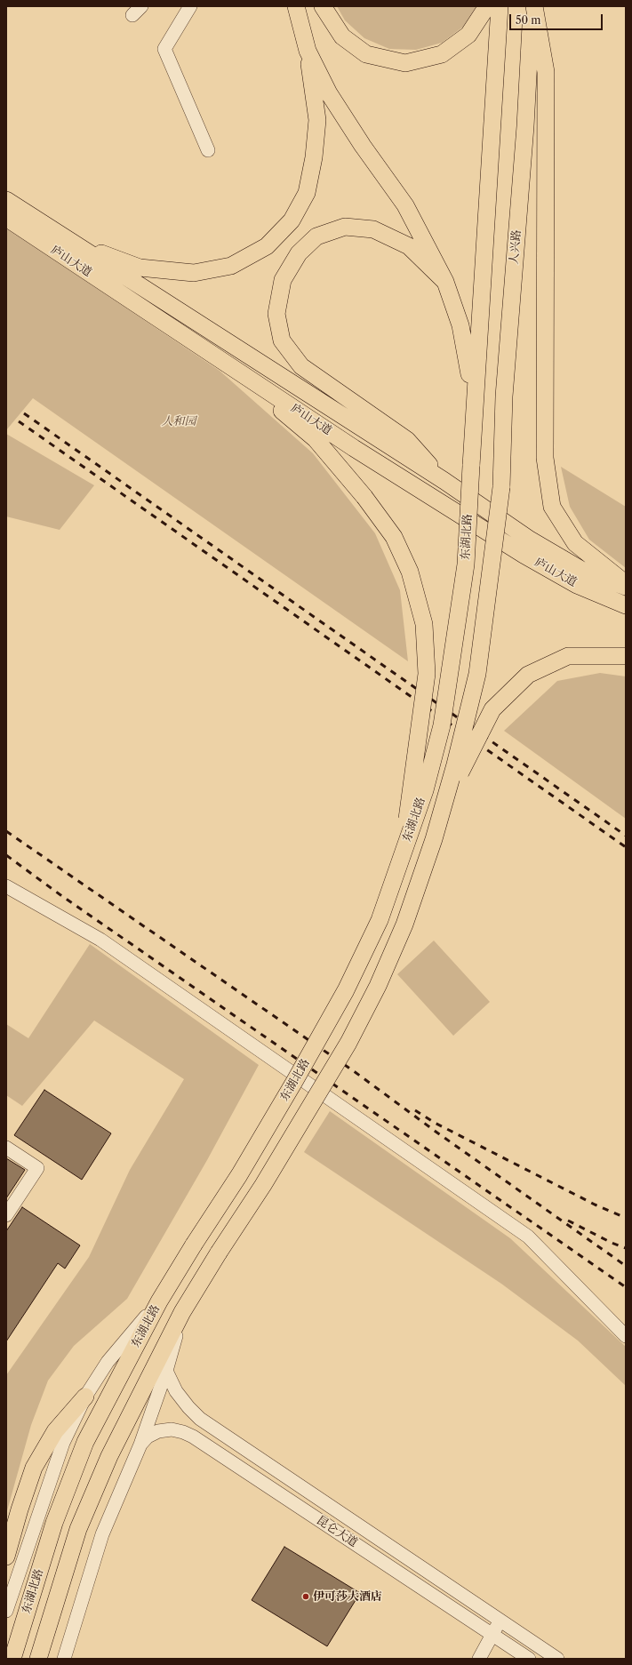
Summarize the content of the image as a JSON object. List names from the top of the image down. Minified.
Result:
{"streets":{"main road":["人兴路","庐山大道","东湖北路"],"street":["昆仑大道"]},"crossings":[["人兴路","东湖北路"]],"parks":["人和园"],"places":["伊可莎大酒店"],"scale_bar":"50 m"}
